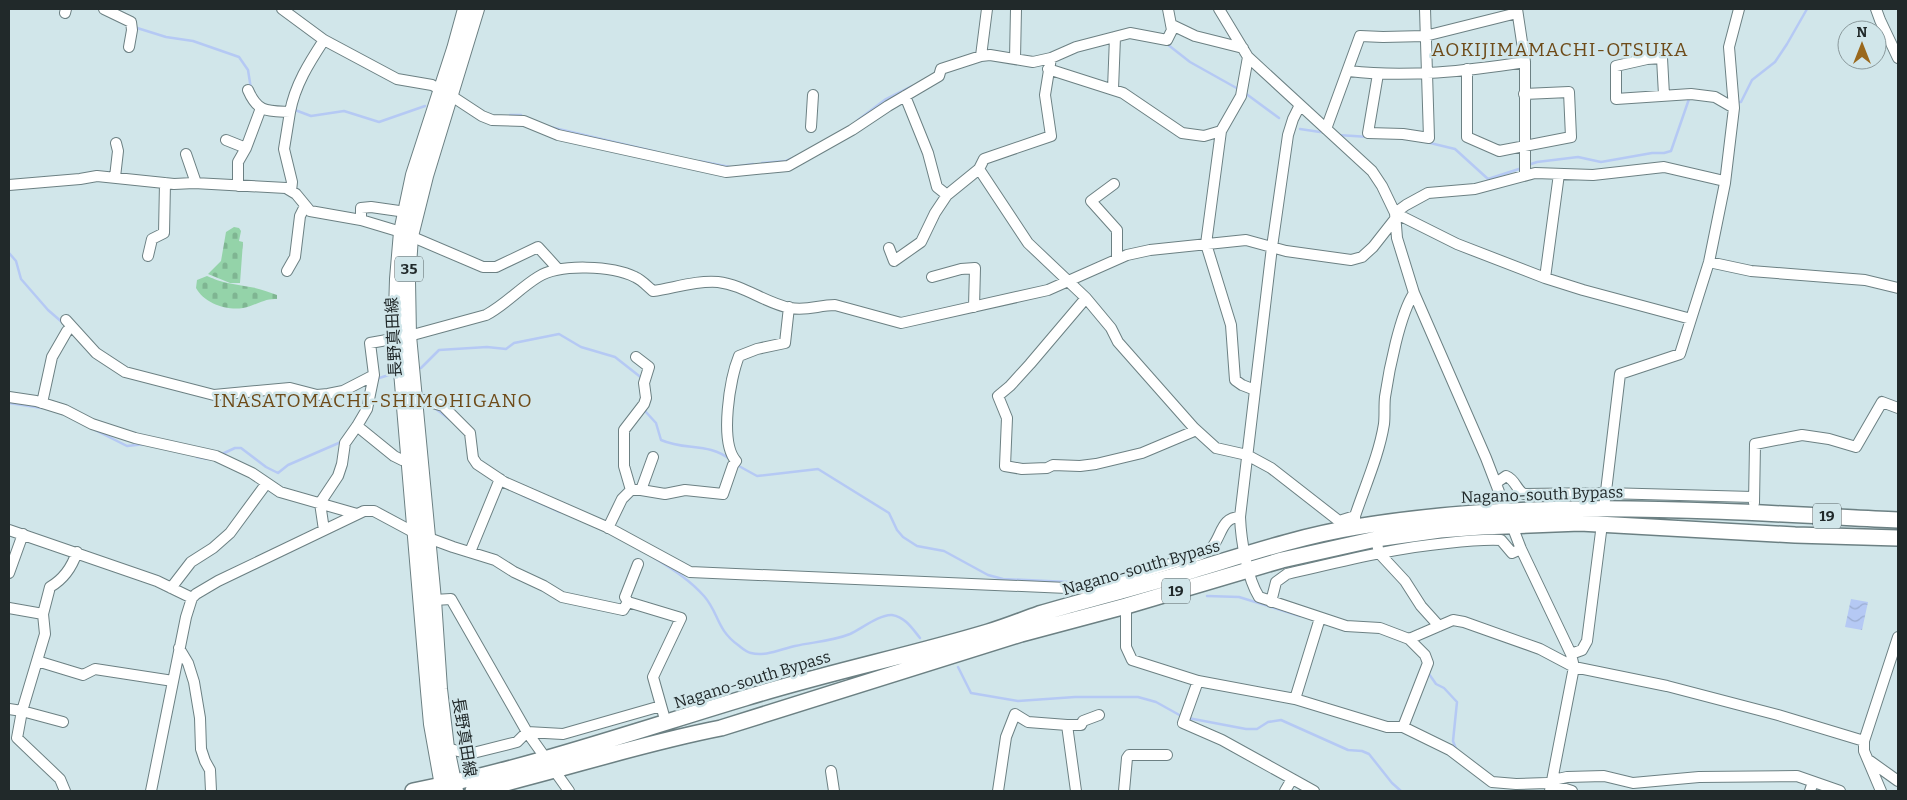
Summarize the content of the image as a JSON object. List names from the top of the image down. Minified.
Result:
{"streets":{"highway":["Nagano-south Bypass","19"],"main road":["35","長野真田線"]},"crossings":[["長野真田線","Nagano-south Bypass"]],"districts":["AOKIJIMAMACHI-OTSUKA","INASATOMACHI-SHIMOHIGANO"],"north":"top"}
